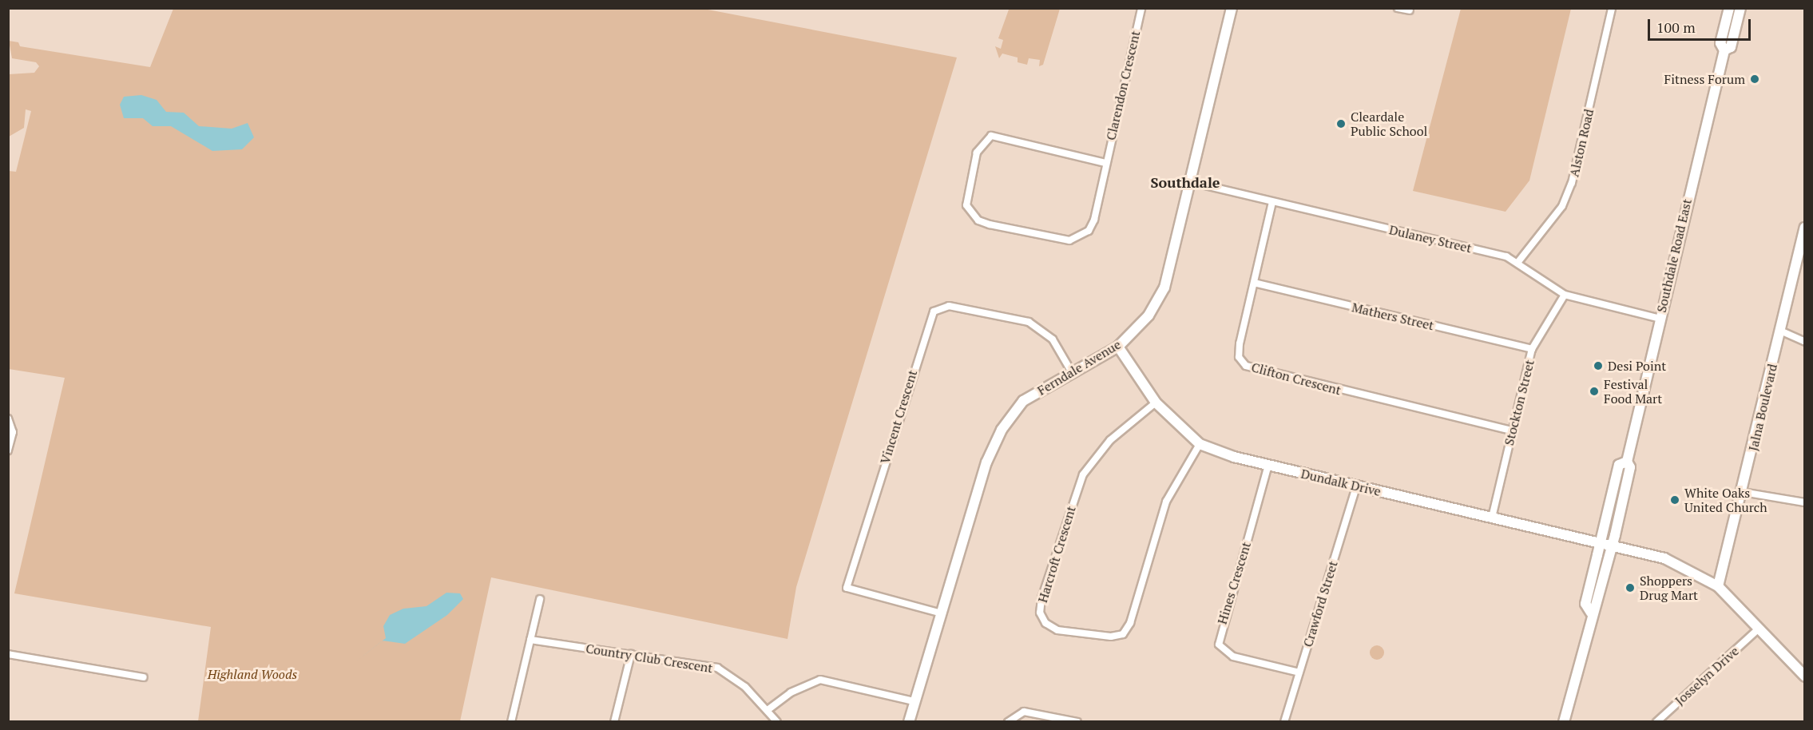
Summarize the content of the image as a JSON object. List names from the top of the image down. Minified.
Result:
{"streets":{"street":["Clarendon Crescent","Alston Road","Dulaney Street","Southdale Road East","Mathers Street","Ferndale Avenue","Clifton Crescent","Stockton Street","Jalna Boulevard","Vincent Crescent","Dundalk Drive","Harcroft Crescent","Hines Crescent","Crawford Street","Country Club Crescent","Josselyn Drive"]},"crossings":[["Alston Road","Dulaney Street"],["Dulaney Street","Southdale Road East"],["Dulaney Street","Ferndale Avenue"],["Dulaney Street","Clifton Crescent"],["Dulaney Street","Stockton Street"],["Southdale Road East","Dundalk Drive"],["Mathers Street","Clifton Crescent"],["Mathers Street","Stockton Street"],["Ferndale Avenue","Vincent Crescent"],["Ferndale Avenue","Dundalk Drive"],["Clifton Crescent","Stockton Street"],["Stockton Street","Dundalk Drive"],["Dundalk Drive","Harcroft Crescent"],["Dundalk Drive","Hines Crescent"],["Dundalk Drive","Crawford Street"],["Hines Crescent","Crawford Street"]],"districts":["Southdale"],"parks":["Highland Woods"],"places":["Fitness Forum","Cleardale Public School","Desi Point","Festival Food Mart","White Oaks United Church","Shoppers Drug Mart"],"scale_bar":"100 m"}
